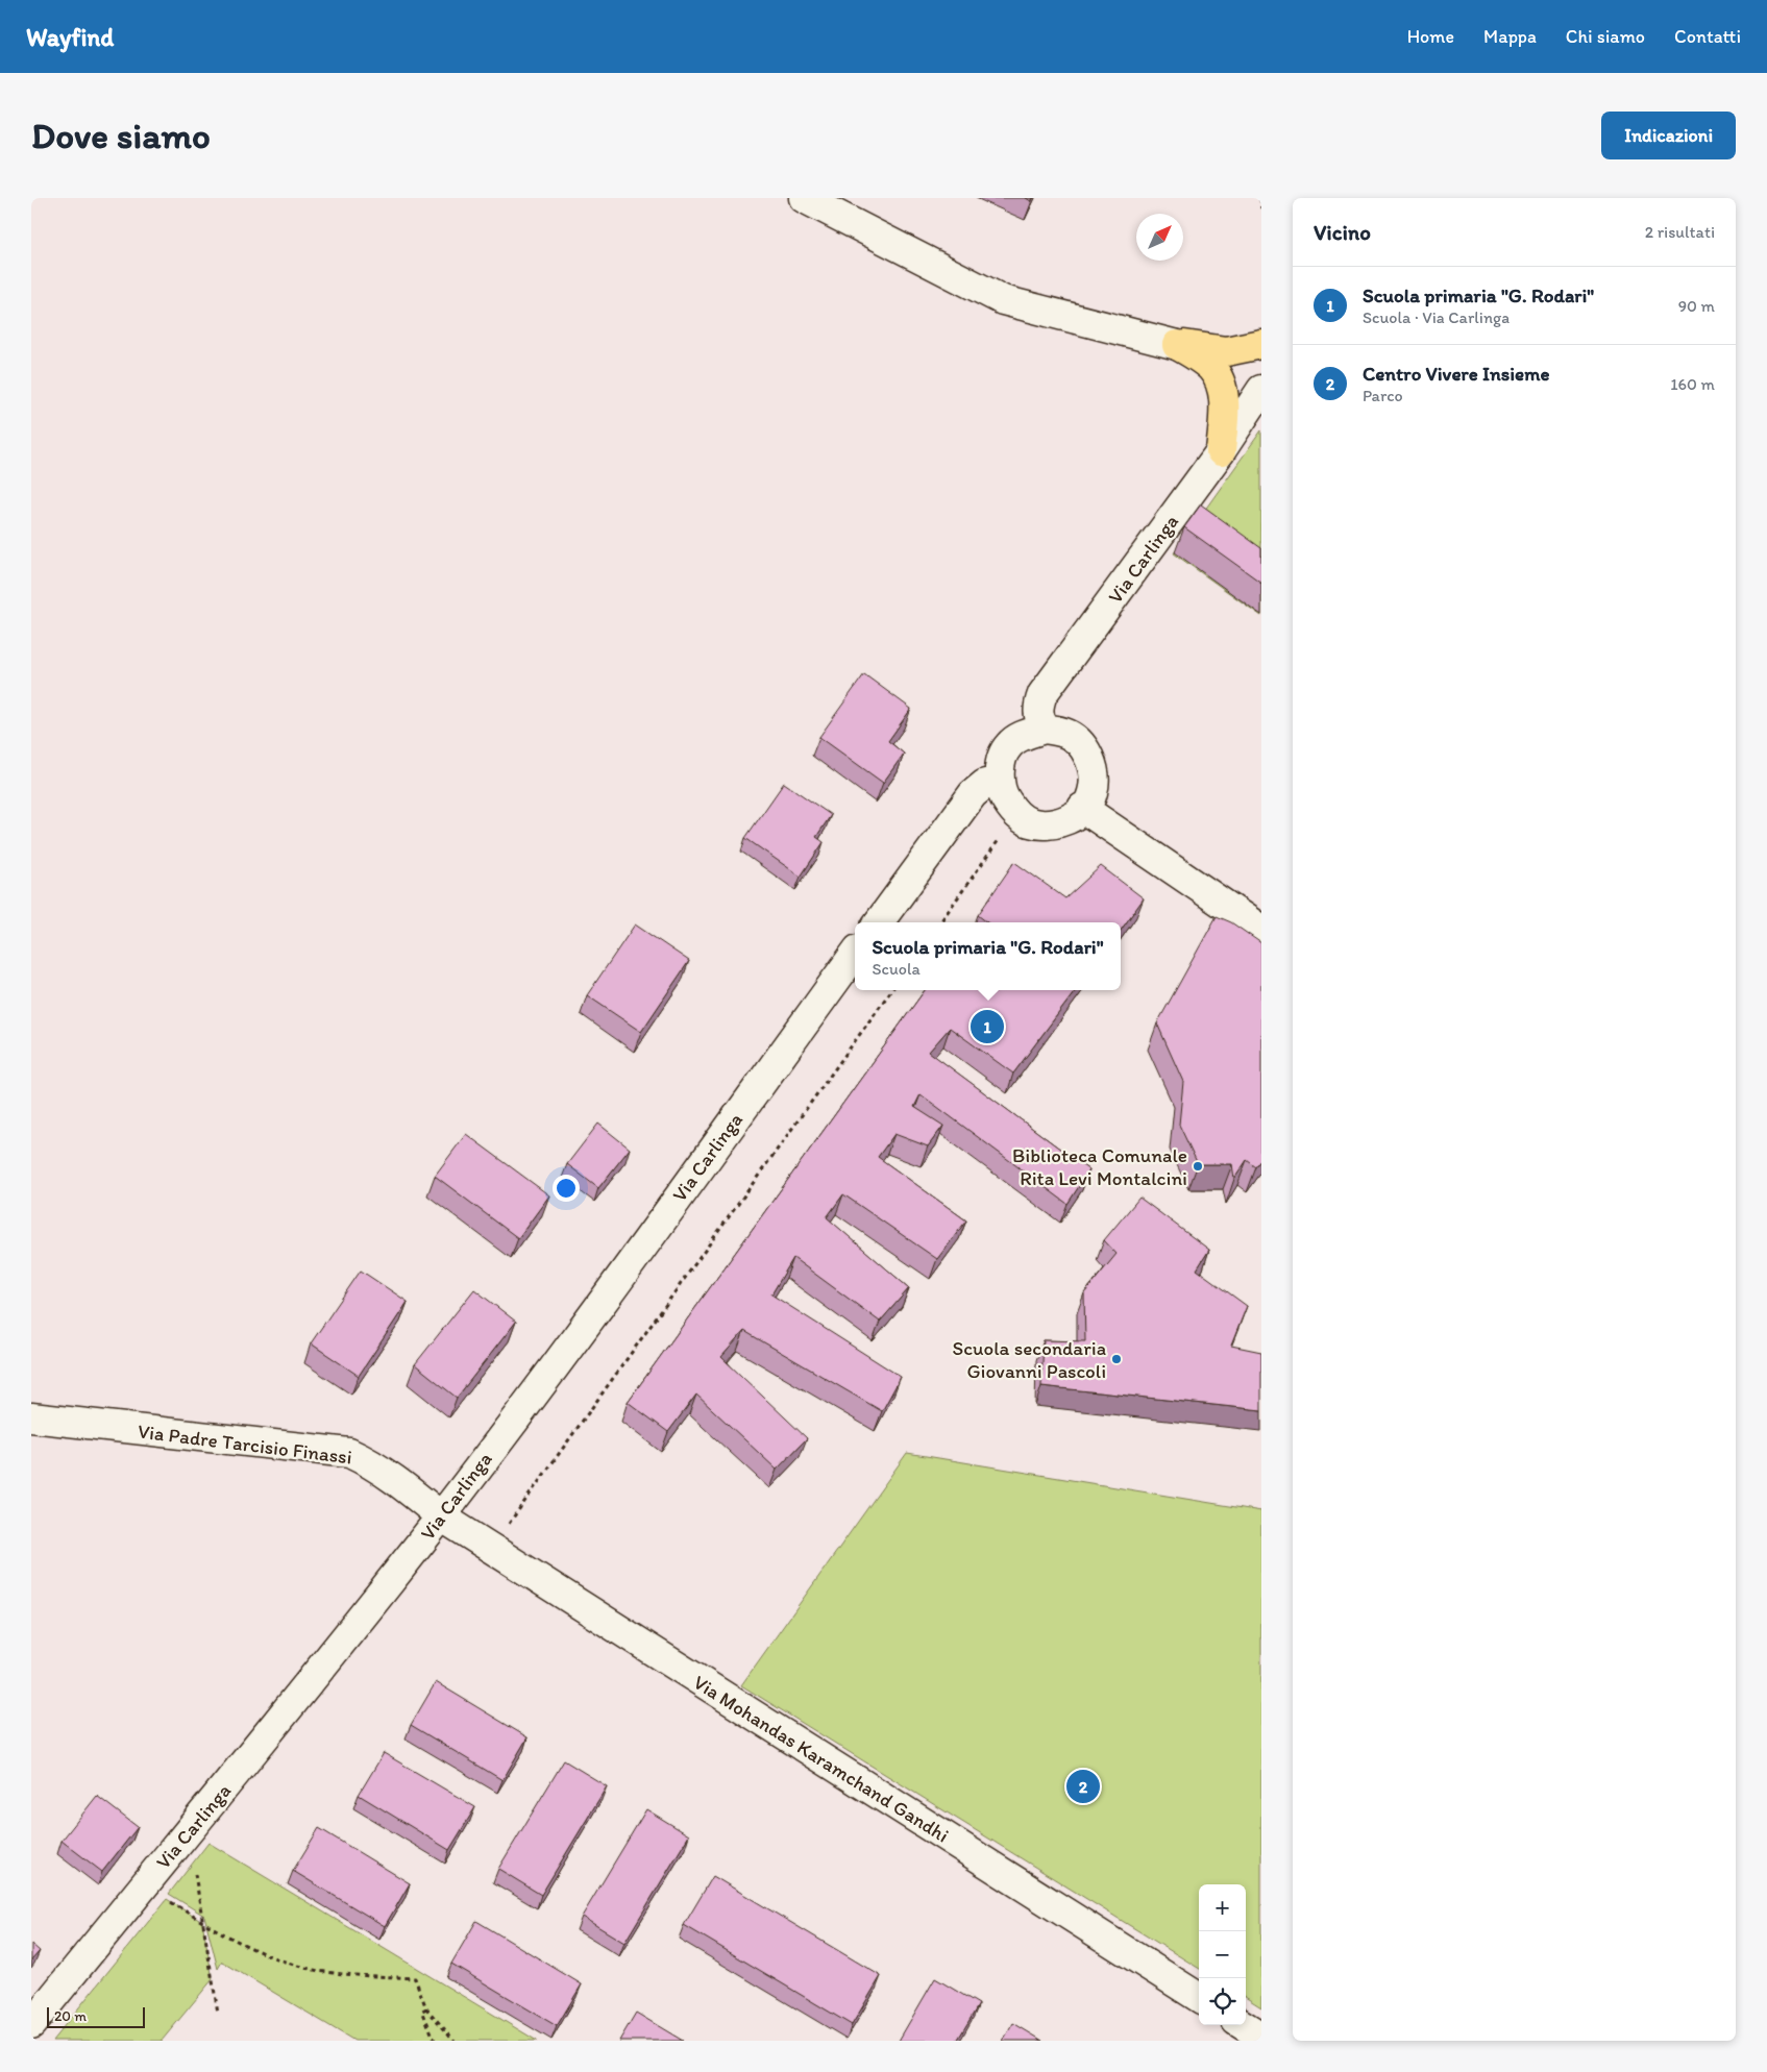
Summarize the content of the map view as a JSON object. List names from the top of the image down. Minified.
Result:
{"streets":{"street":["Via Carlinga","Via Padre Tarcisio Finassi","Via Mohandas Karamchand Gandhi"]},"crossings":[["Via Carlinga","Via Padre Tarcisio Finassi"],["Via Carlinga","Via Mohandas Karamchand Gandhi"],["Via Padre Tarcisio Finassi","Via Mohandas Karamchand Gandhi"]],"places":["Biblioteca Comunale Rita Levi Montalcini","Scuola secondaria Giovanni Pascoli"],"scale_bar":"20 m","north":"top right","page":{"header":"Wayfind","nav":["Home","Mappa","Chi siamo","Contatti"],"buttons":"Indicazioni","title":"Dove siamo","heading":["Vicino","2 risultati"],"list":[{"mark":"1","name":"Scuola primaria \"G. Rodari\"","note":"Scuola · Via Carlinga","value":"90 m"},{"mark":"2","name":"Centro Vivere Insieme","note":"Parco","value":"160 m"}],"popup":["Scuola primaria \"G. Rodari\"","Scuola"],"pins":["1","2"],"map_buttons":["+","−"],"scale":"20 m"}}
